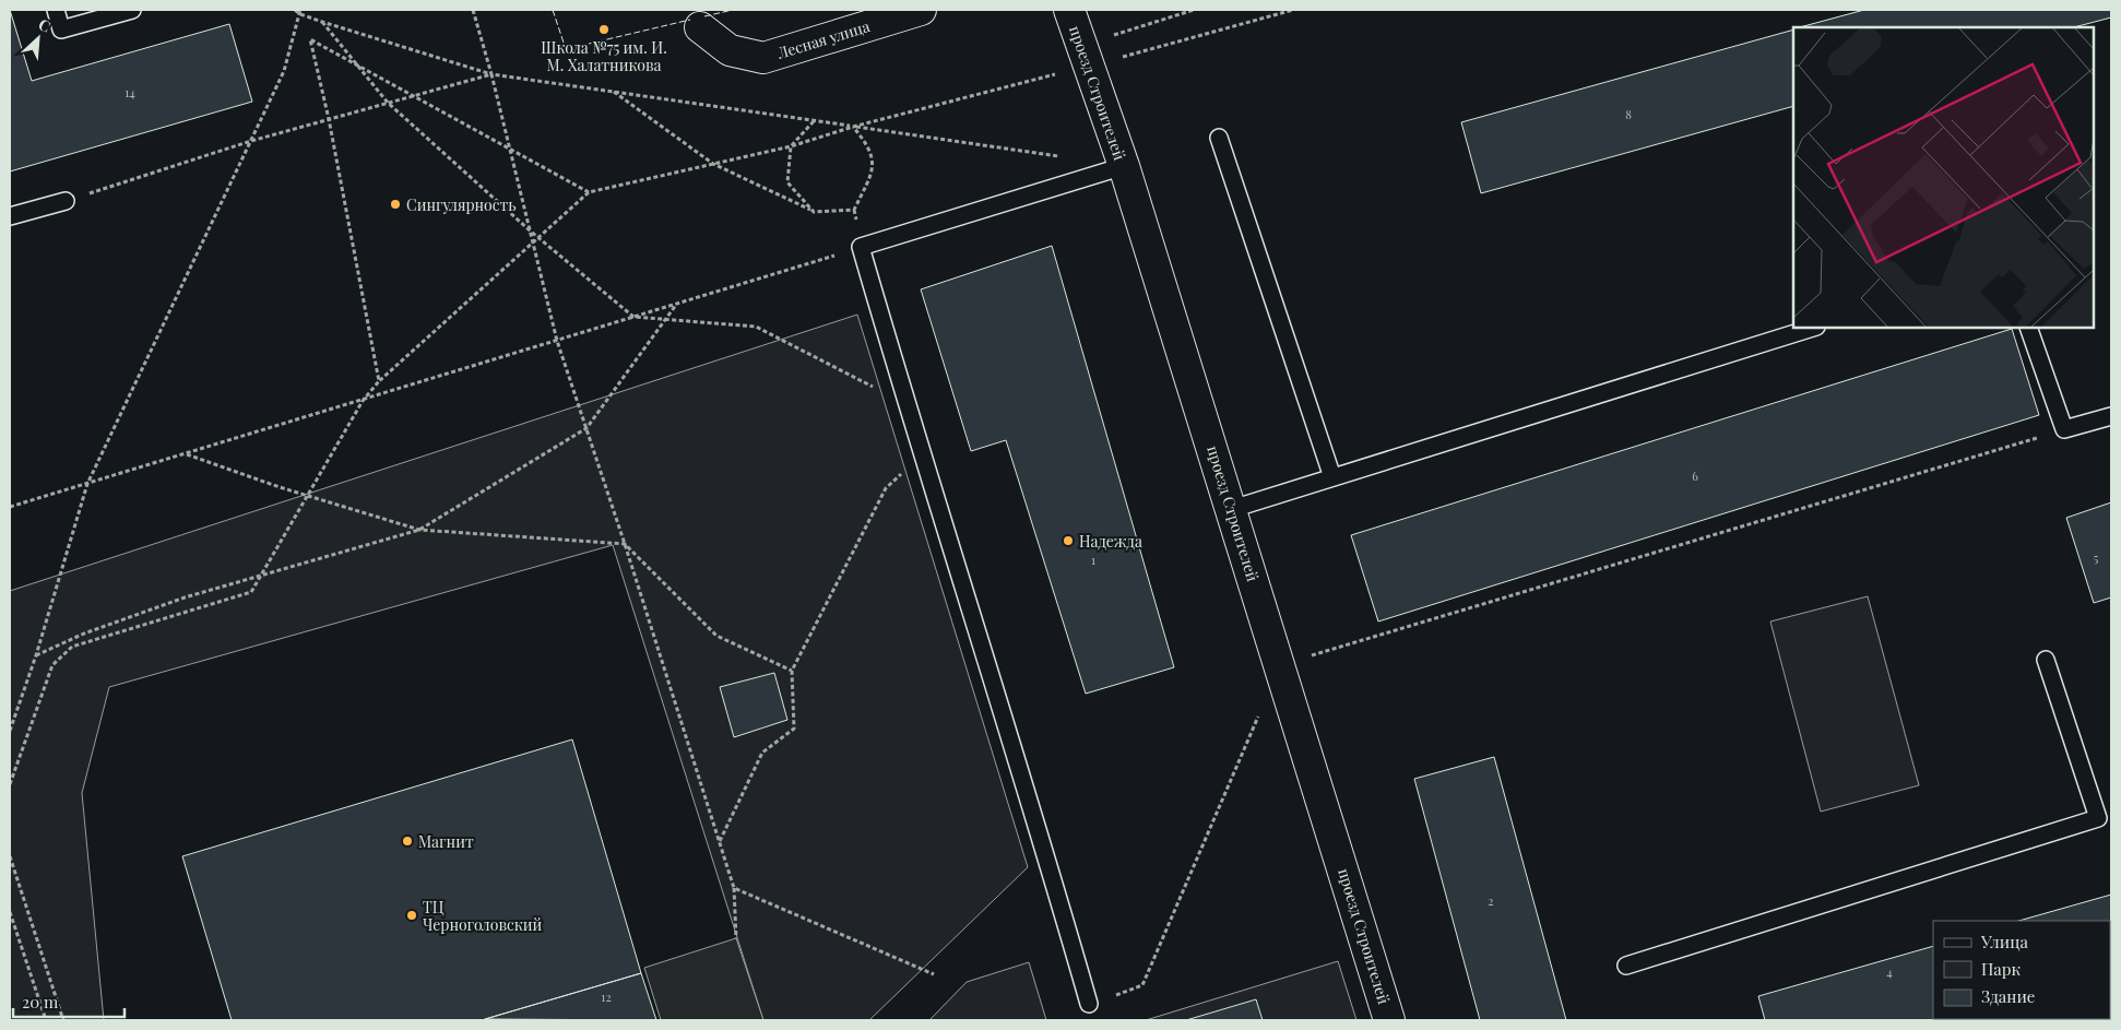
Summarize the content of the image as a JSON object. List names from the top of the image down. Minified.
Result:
{"streets":{"street":["Лесная улица","проезд Строителей"]},"places":["Школа №75 им. И. М. Халатникова","Сингулярность","Надежда","Магнит","ТЦ Черноголовский"],"house_numbers":["14","8","6","5","1","2","4","12"],"legend":["Улица","Парк","Здание"],"scale_bar":"20 m","north":"top right"}
